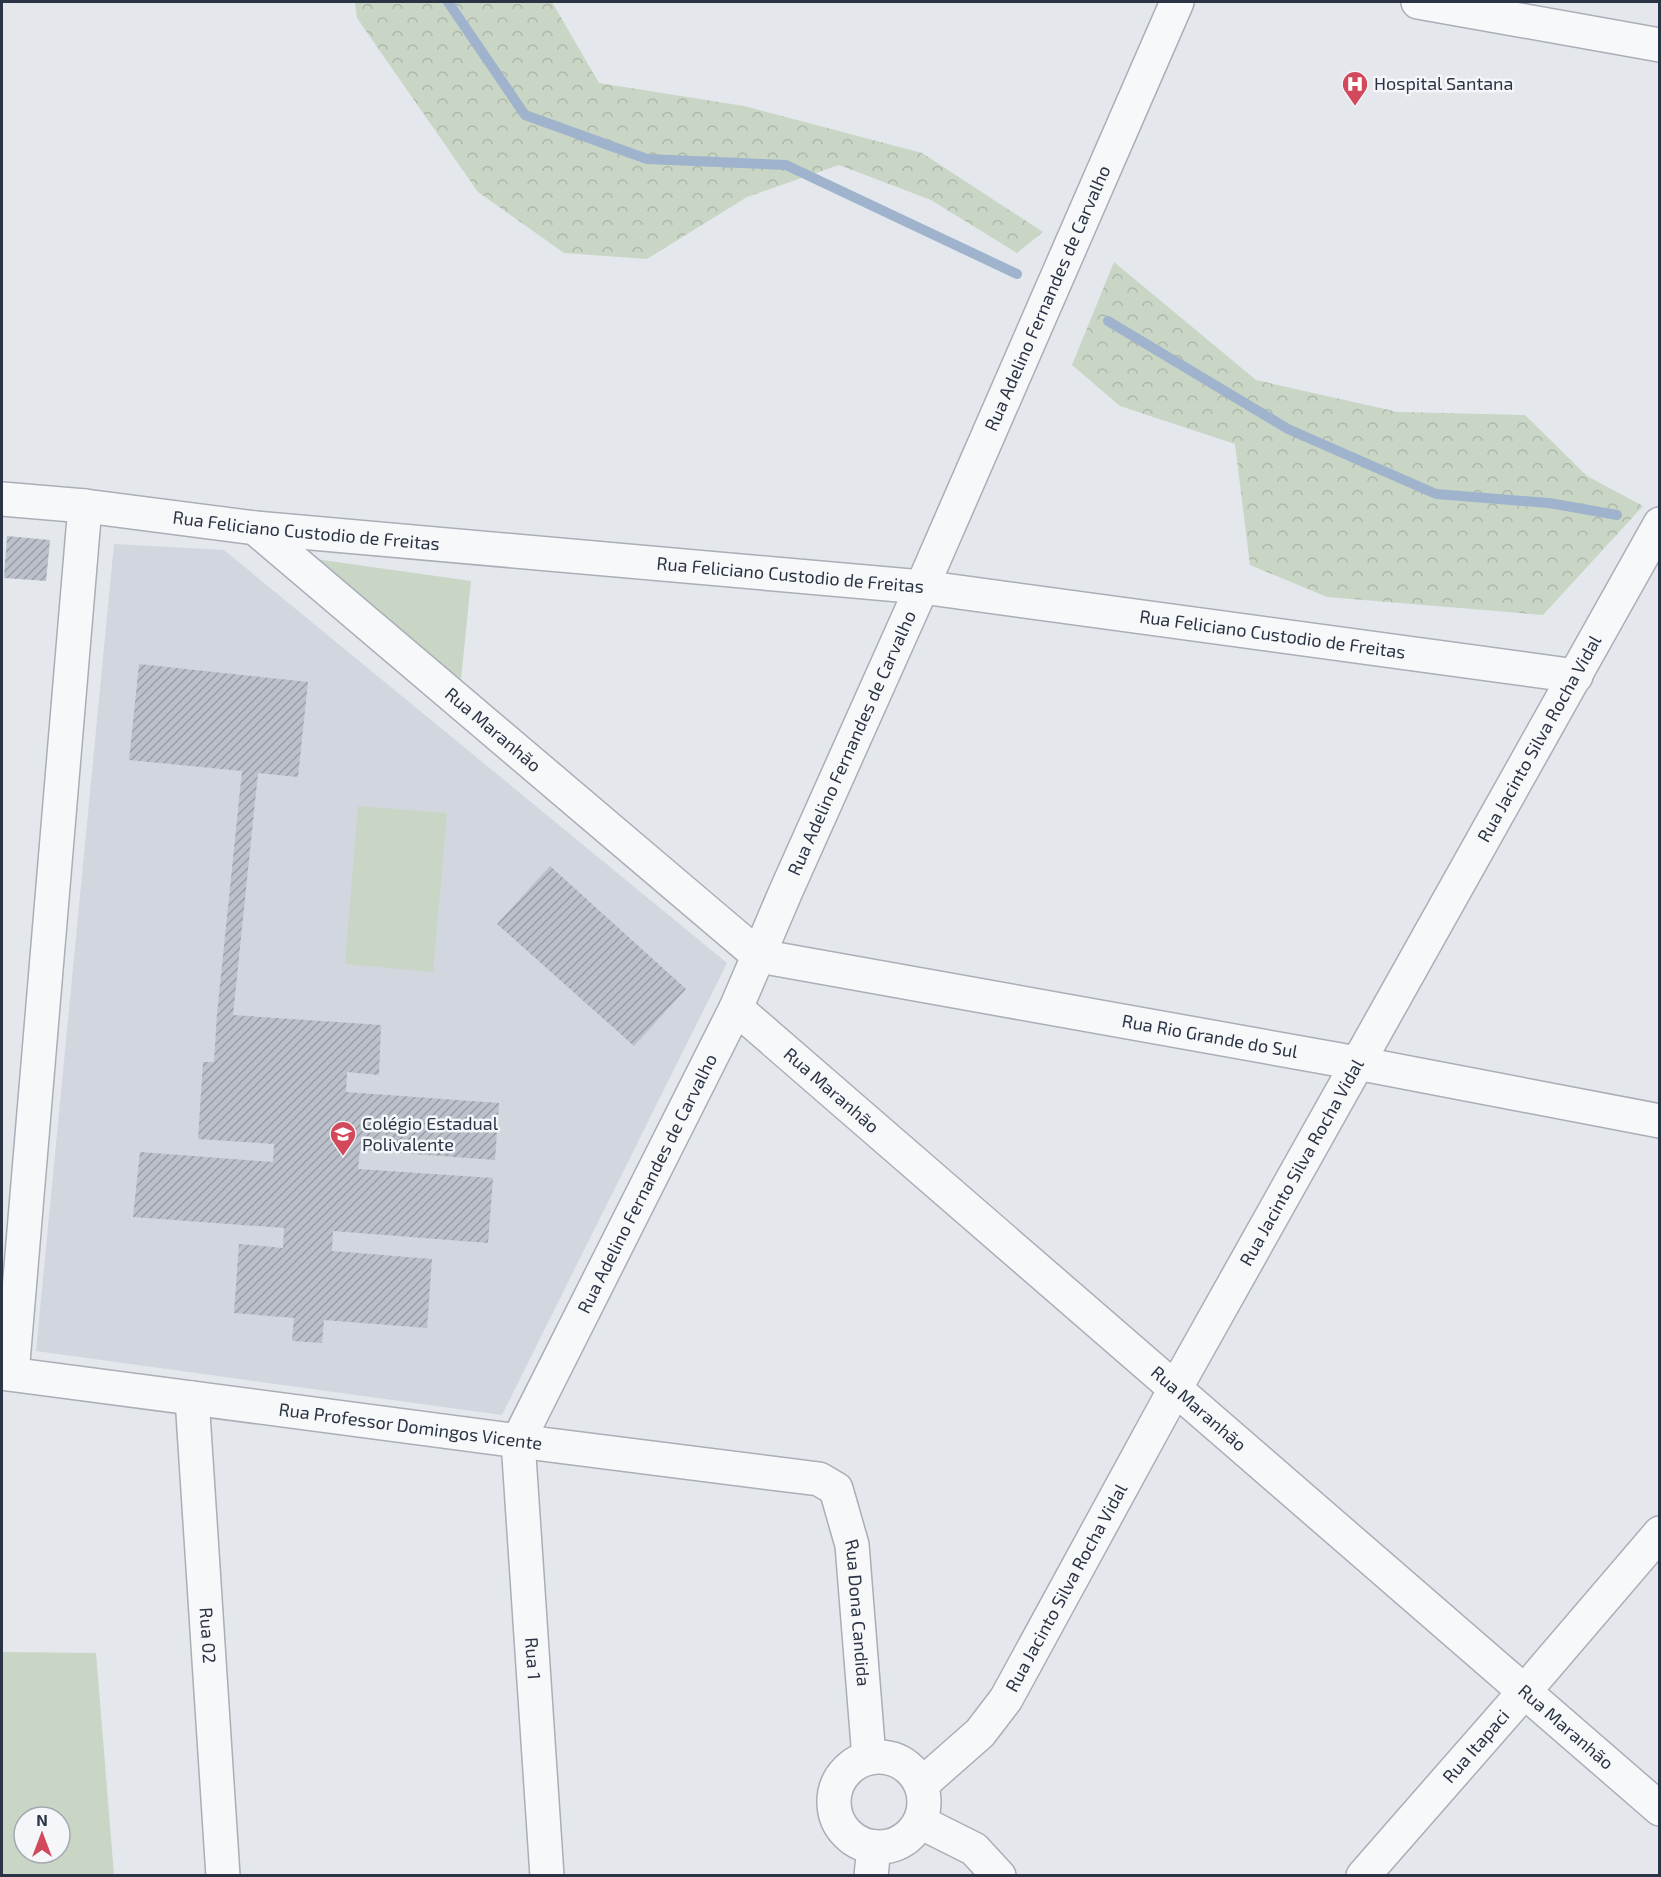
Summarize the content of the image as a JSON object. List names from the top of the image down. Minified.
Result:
{"streets":{"street":["Rua Adelino Fernandes de Carvalho","Rua Feliciano Custodio de Freitas","Rua Maranhão","Rua Jacinto Silva Rocha Vidal","Rua Rio Grande do Sul","Rua Professor Domingos Vicente","Rua Dona Candida","Rua 02","Rua 1","Rua Itapaci"]},"crossings":[["Rua Adelino Fernandes de Carvalho","Rua Feliciano Custodio de Freitas"],["Rua Adelino Fernandes de Carvalho","Rua Maranhão"],["Rua Adelino Fernandes de Carvalho","Rua Rio Grande do Sul"],["Rua Adelino Fernandes de Carvalho","Rua Professor Domingos Vicente"],["Rua Adelino Fernandes de Carvalho","Rua 1"],["Rua Feliciano Custodio de Freitas","Rua Maranhão"],["Rua Feliciano Custodio de Freitas","Rua Jacinto Silva Rocha Vidal"],["Rua Maranhão","Rua Jacinto Silva Rocha Vidal"],["Rua Maranhão","Rua Rio Grande do Sul"],["Rua Maranhão","Rua Itapaci"],["Rua Jacinto Silva Rocha Vidal","Rua Rio Grande do Sul"],["Rua Jacinto Silva Rocha Vidal","Rua Dona Candida"],["Rua Professor Domingos Vicente","Rua Dona Candida"],["Rua Professor Domingos Vicente","Rua 02"],["Rua Professor Domingos Vicente","Rua 1"]],"places":{"hospital":["Hospital Santana"],"school or university":["Colégio Estadual Polivalente"]},"north":"top"}
